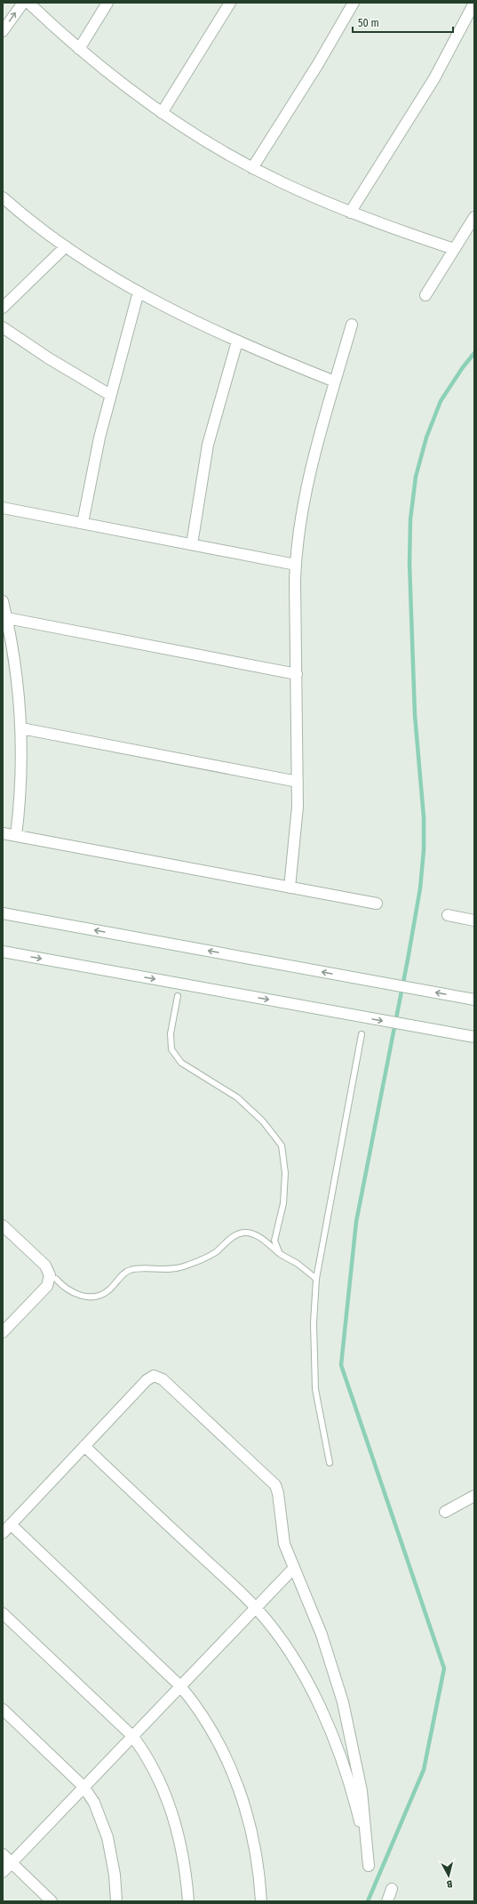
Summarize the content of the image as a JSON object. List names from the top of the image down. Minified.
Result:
{"scale_bar":"50 m","north":"bottom"}
